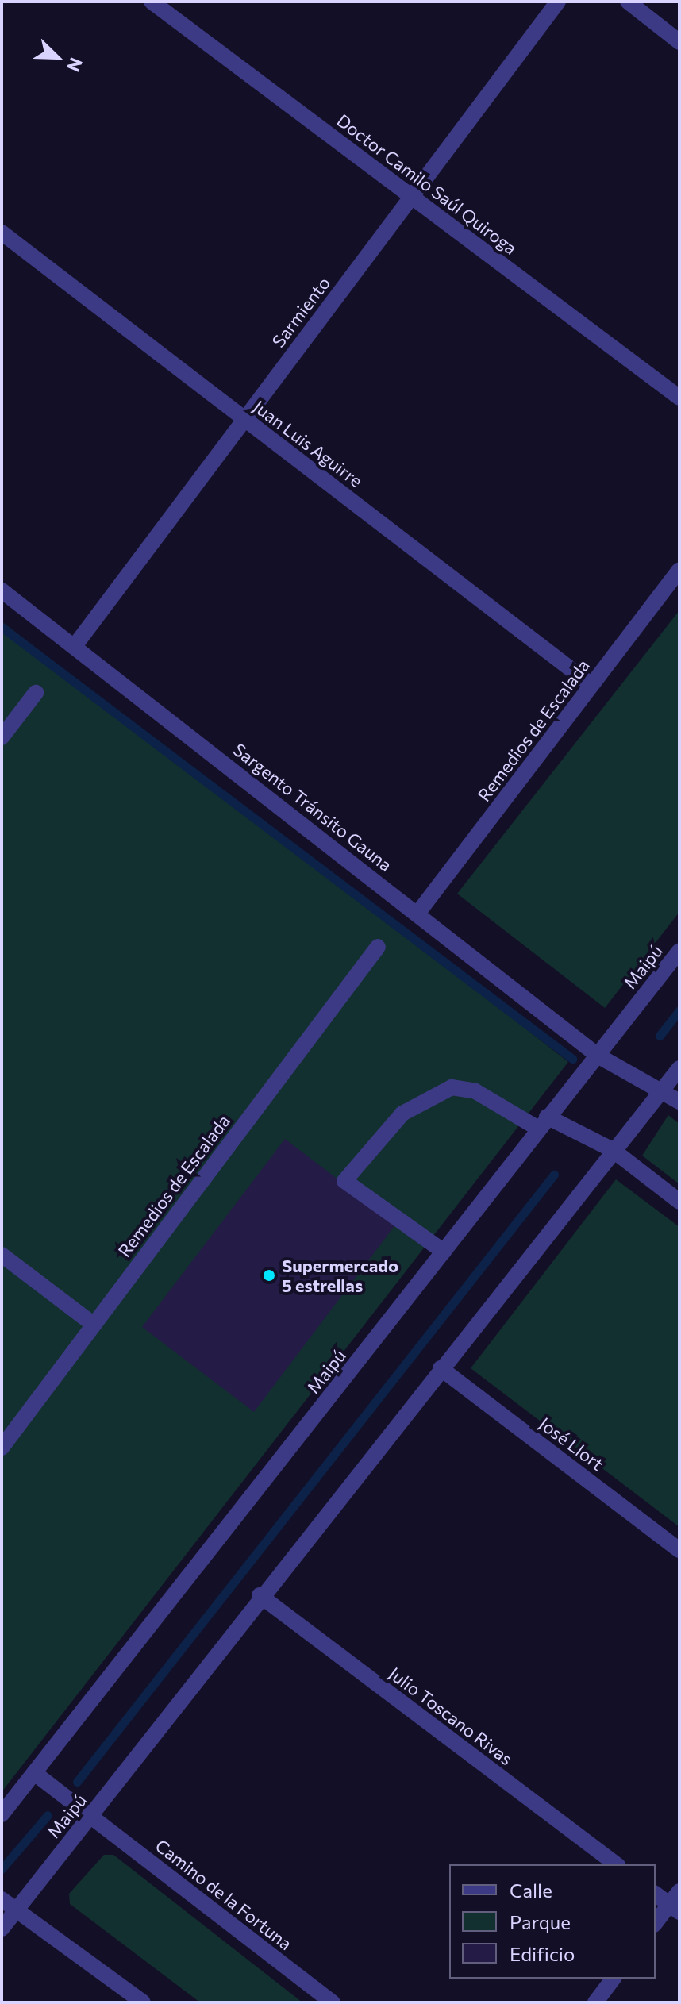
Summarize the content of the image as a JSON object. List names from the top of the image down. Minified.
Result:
{"streets":{"street":["Doctor Camilo Saúl Quiroga","Sarmiento","Juan Luis Aguirre","Remedios de Escalada","Sargento Tránsito Gauna","Maipú","José Llort","Julio Toscano Rivas","Camino de la Fortuna"]},"crossings":[["Doctor Camilo Saúl Quiroga","Sarmiento"],["Sarmiento","Juan Luis Aguirre"],["Sarmiento","Sargento Tránsito Gauna"],["Juan Luis Aguirre","Remedios de Escalada"],["Remedios de Escalada","Sargento Tránsito Gauna"],["Sargento Tránsito Gauna","Maipú"],["Maipú","José Llort"],["Maipú","Julio Toscano Rivas"],["Maipú","Camino de la Fortuna"]],"places":["Supermercado 5 estrellas"],"legend":["Calle","Parque","Edificio"],"north":"bottom right"}
